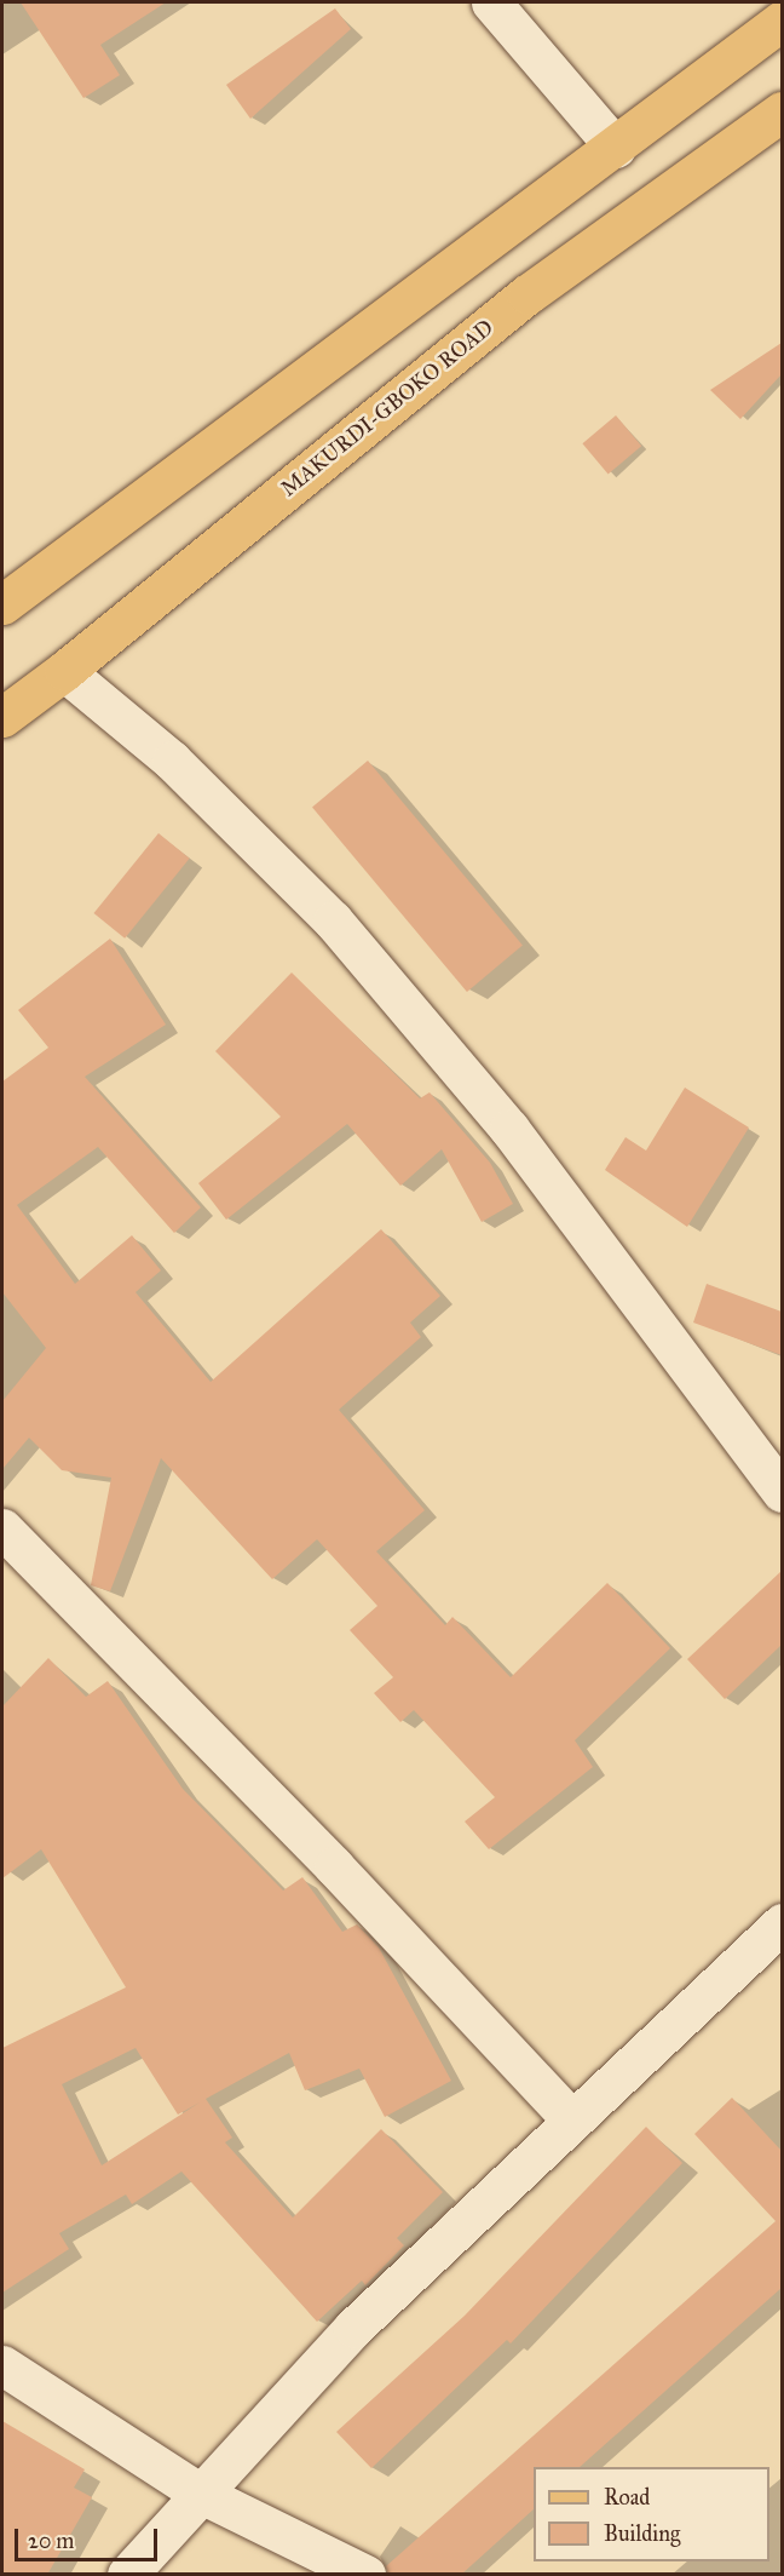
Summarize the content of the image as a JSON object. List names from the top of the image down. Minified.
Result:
{"streets":{"main road":["MAKURDI-GBOKO ROAD"]},"legend":["Road","Building"],"scale_bar":"20 m"}
